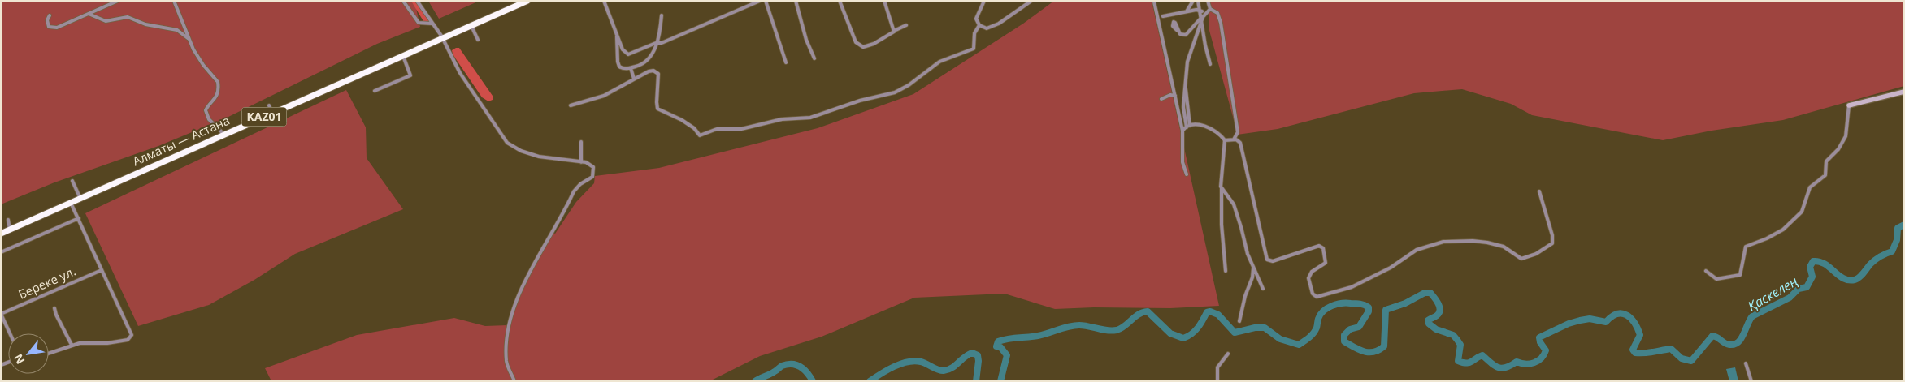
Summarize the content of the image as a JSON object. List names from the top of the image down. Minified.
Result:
{"streets":{"highway":["KАZ01","Алматы — Астана"],"street":["Береке ул."]},"water":["Қаскелең"],"north":"bottom left"}
